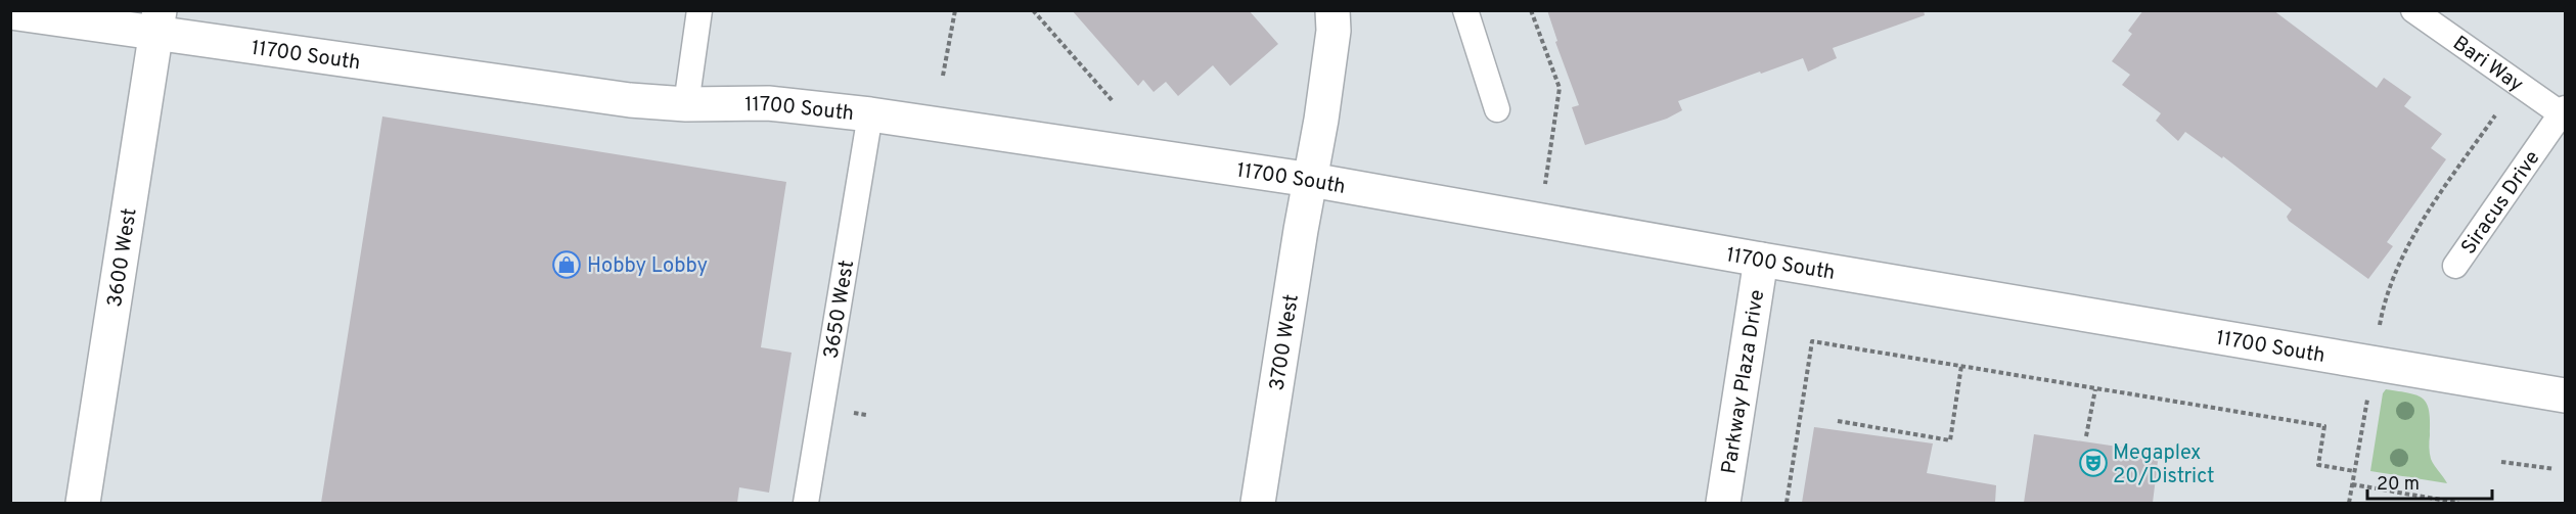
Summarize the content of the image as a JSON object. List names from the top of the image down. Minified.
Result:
{"streets":{"street":["11700 South","3600 West","3700 West","Parkway Plaza Drive"],"lane":["Bari Way","Siracus Drive","3650 West"]},"crossings":[["11700 South","3600 West"],["11700 South","3650 West"],["11700 South","3700 West"],["11700 South","Parkway Plaza Drive"],["Bari Way","Siracus Drive"]],"places":{"shop":["Hobby Lobby"],"theatre":["Megaplex 20/District"]},"scale_bar":"20 m"}
